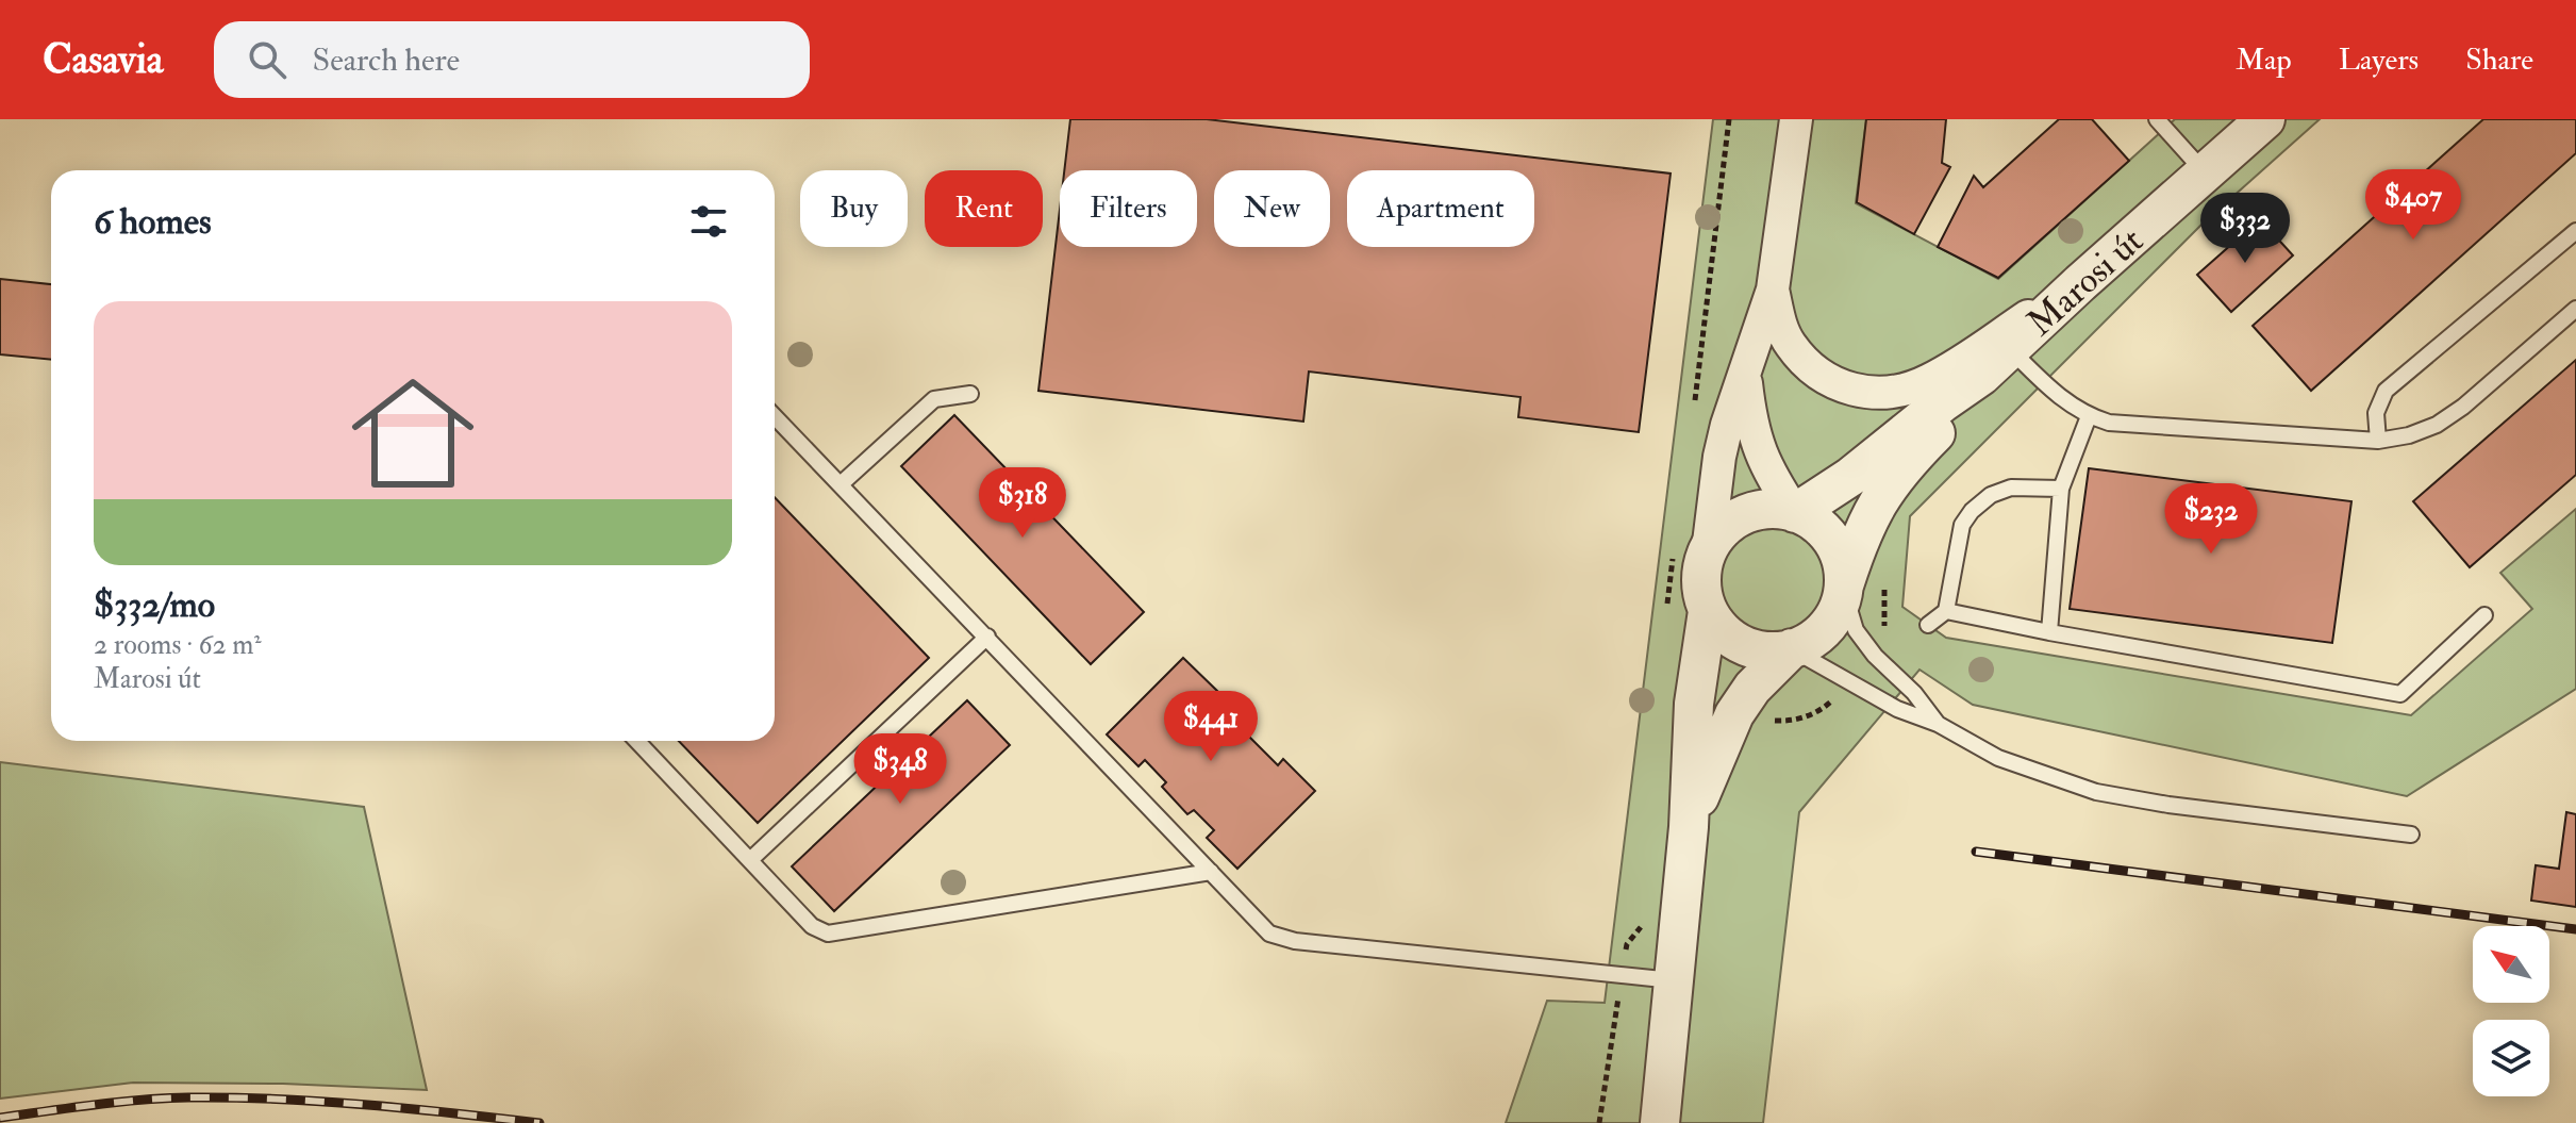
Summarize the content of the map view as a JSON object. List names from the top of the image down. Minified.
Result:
{"streets":{"street":["Marosi út"]},"north":"top left","page":{"header":"Casavia","search":"Search here","nav":["Map","Layers","Share"],"price":["$407","$332","$318","$232","$441","$348"],"chip":["Buy","Rent","Filters","New","Apartment"],"heading":"6 homes","list":[{"name":"$332/mo","note":"2 rooms · 62 m² · Marosi út"}]}}
